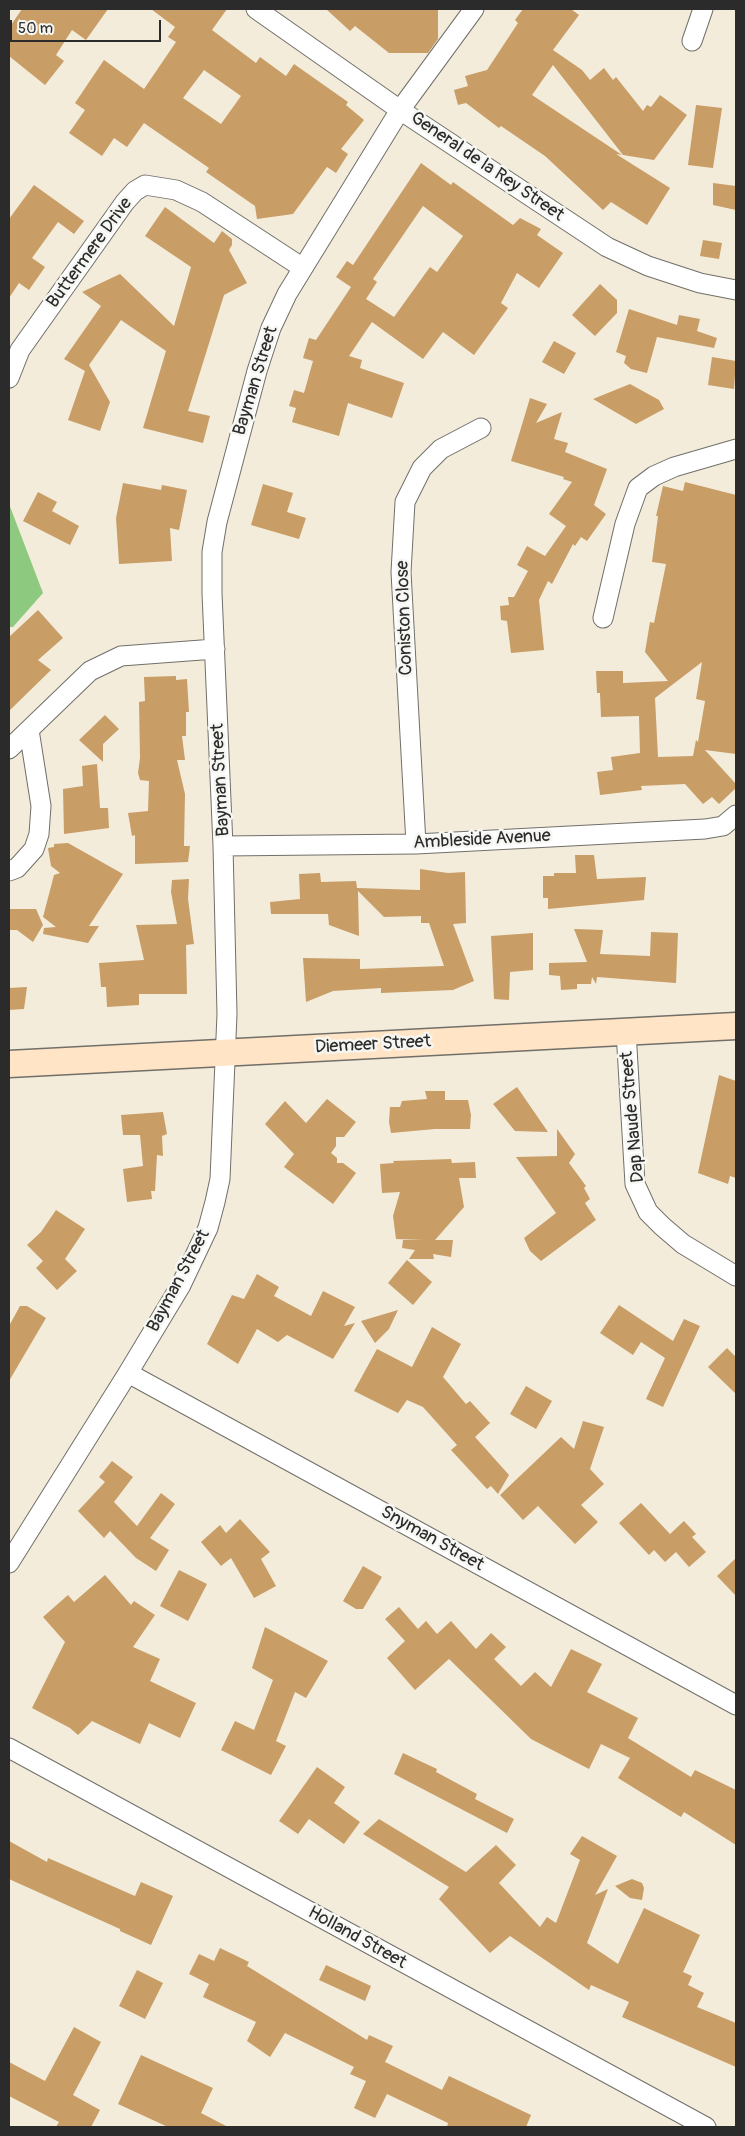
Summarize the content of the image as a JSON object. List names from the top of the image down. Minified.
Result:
{"streets":{"street":["General de la Rey Street","Buttermere Drive","Bayman Street","Coniston Close","Ambleside Avenue","Diemeer Street","Dap Naude Street","Snyman Street","Holland Street"]},"crossings":[["General de la Rey Street","Bayman Street"],["Buttermere Drive","Bayman Street"],["Bayman Street","Ambleside Avenue"],["Bayman Street","Diemeer Street"],["Bayman Street","Snyman Street"],["Coniston Close","Ambleside Avenue"],["Diemeer Street","Dap Naude Street"]],"scale_bar":"50 m"}
